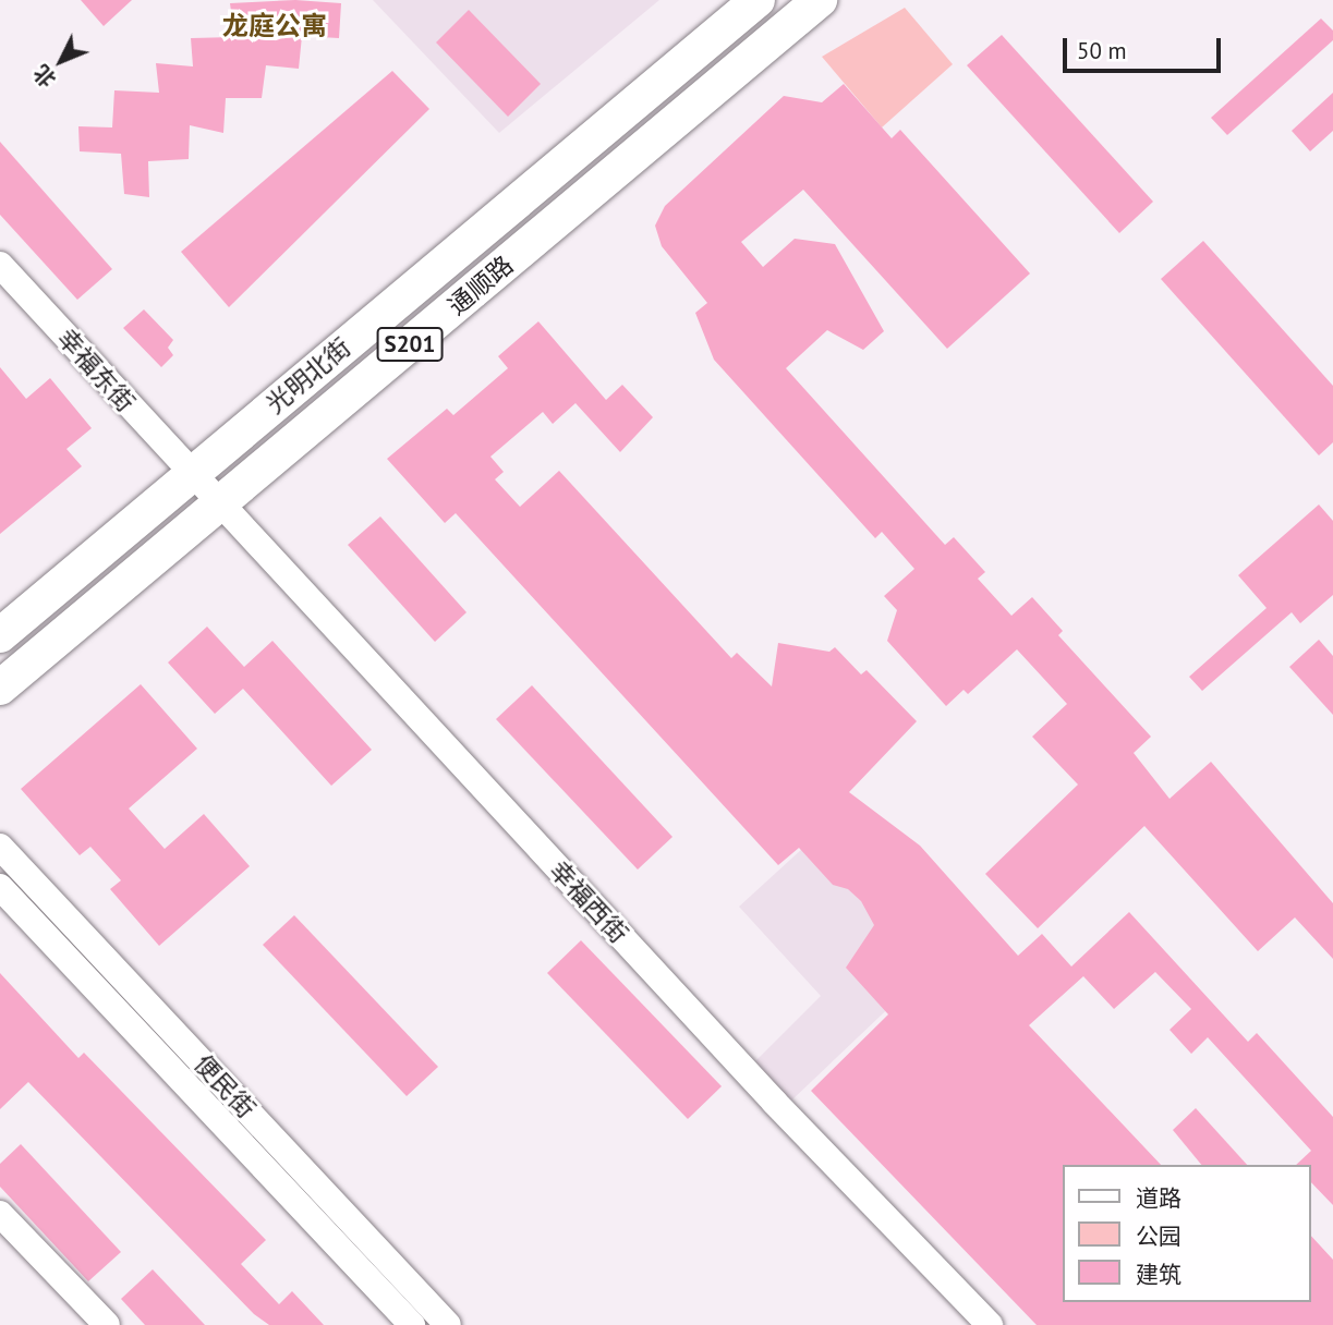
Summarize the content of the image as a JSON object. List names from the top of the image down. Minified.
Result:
{"streets":{"main road":["通顺路","S201","光明北街"],"street":["幸福东街","幸福西街","便民街"]},"crossings":[["通顺路","幸福西街"],["幸福东街","光明北街"],["幸福东街","幸福西街"],["光明北街","幸福西街"]],"districts":["龙庭公寓"],"legend":["道路","公园","建筑"],"scale_bar":"50 m","north":"bottom left"}
